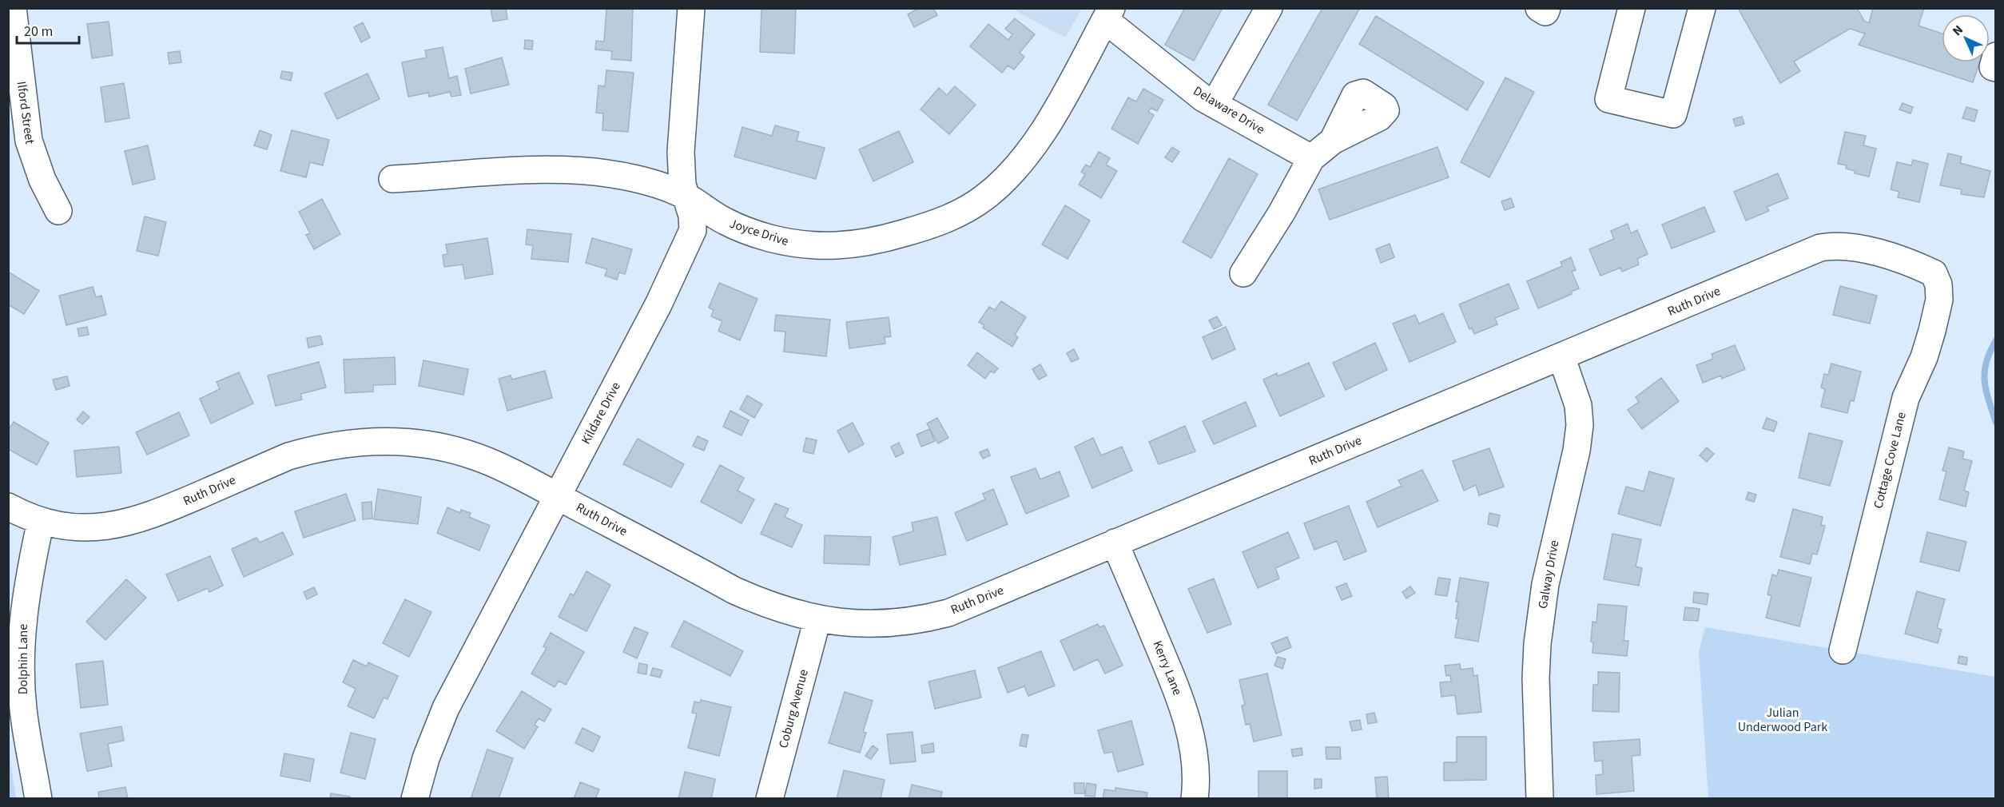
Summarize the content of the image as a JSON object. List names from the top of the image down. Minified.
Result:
{"streets":{"street":["Delaware Drive","Ilford Street","Joyce Drive","Ruth Drive","Kildare Drive","Cottage Cove Lane","Galway Drive","Dolphin Lane","Kerry Lane","Coburg Avenue"]},"crossings":[["Delaware Drive","Joyce Drive"],["Joyce Drive","Kildare Drive"],["Ruth Drive","Kildare Drive"],["Ruth Drive","Cottage Cove Lane"],["Ruth Drive","Galway Drive"],["Ruth Drive","Dolphin Lane"],["Ruth Drive","Kerry Lane"],["Ruth Drive","Coburg Avenue"]],"parks":["Julian Underwood Park"],"scale_bar":"20 m","north":"top left"}
